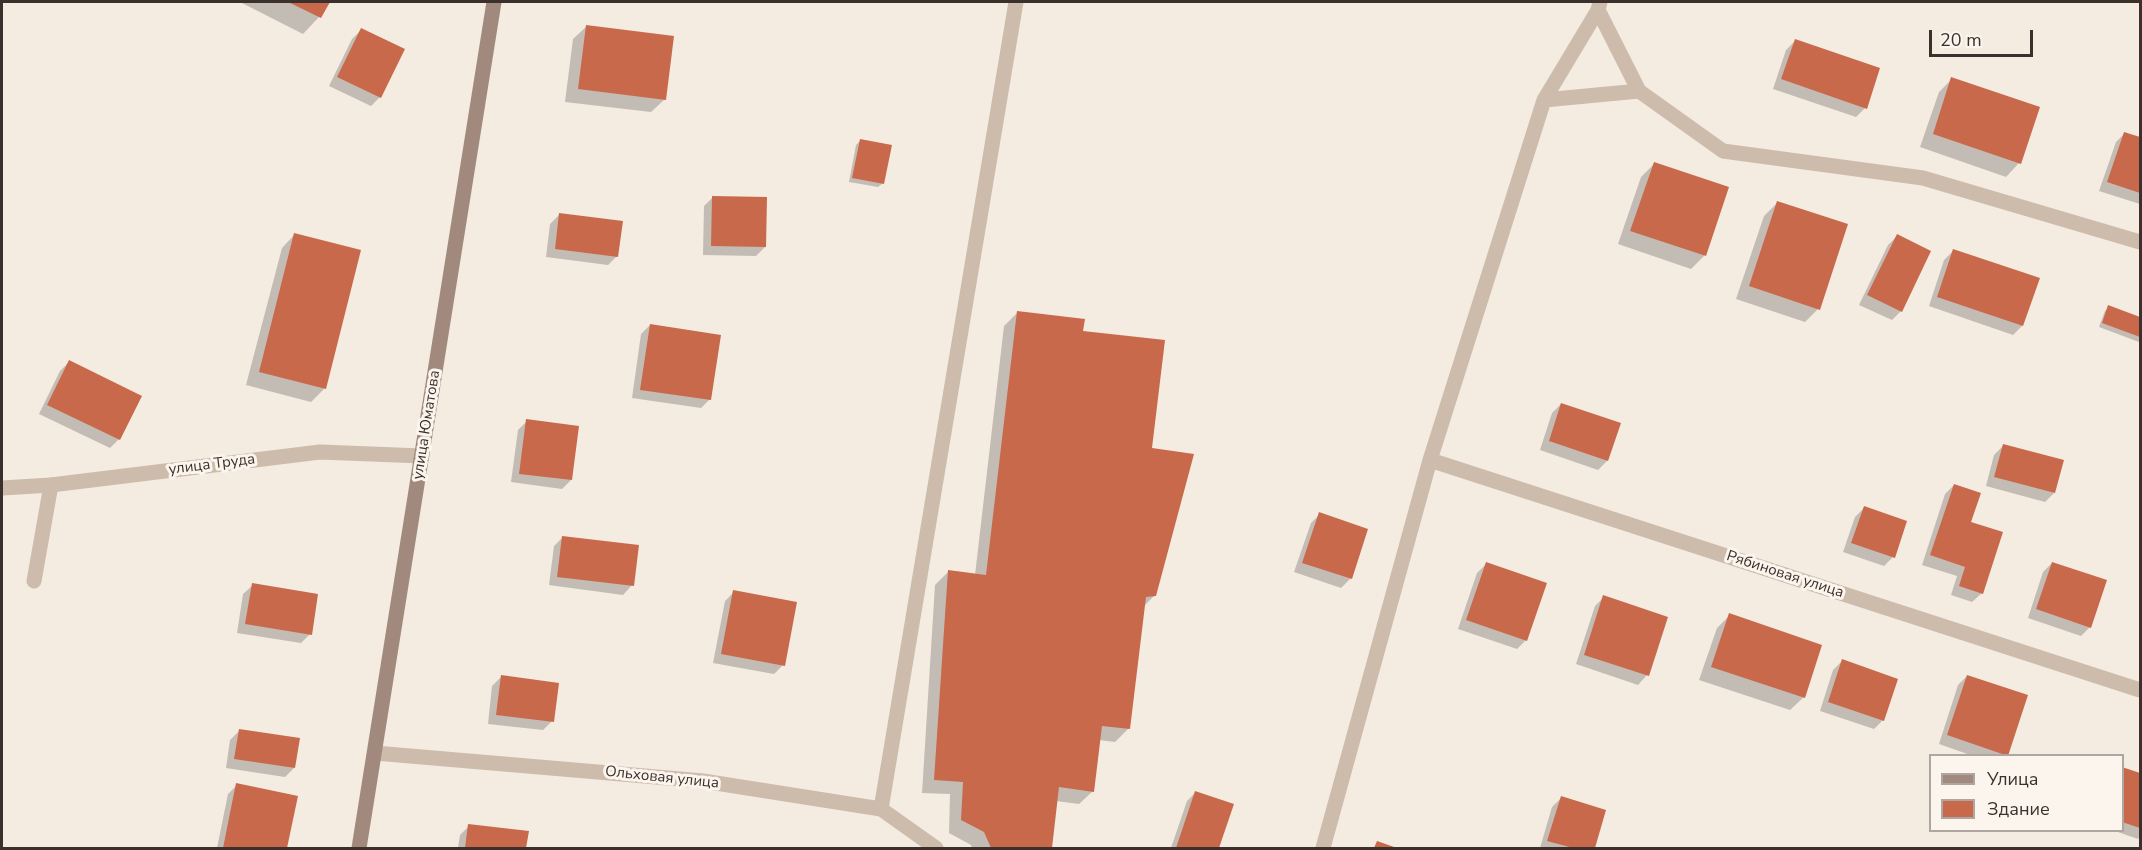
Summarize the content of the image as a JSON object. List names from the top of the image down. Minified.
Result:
{"streets":{"main road":["улица Юматова"],"street":["улица Труда","Рябиновая улица","Ольховая улица"]},"crossings":[["улица Юматова","улица Труда"],["улица Юматова","Ольховая улица"]],"legend":["Улица","Здание"],"scale_bar":"20 m"}
